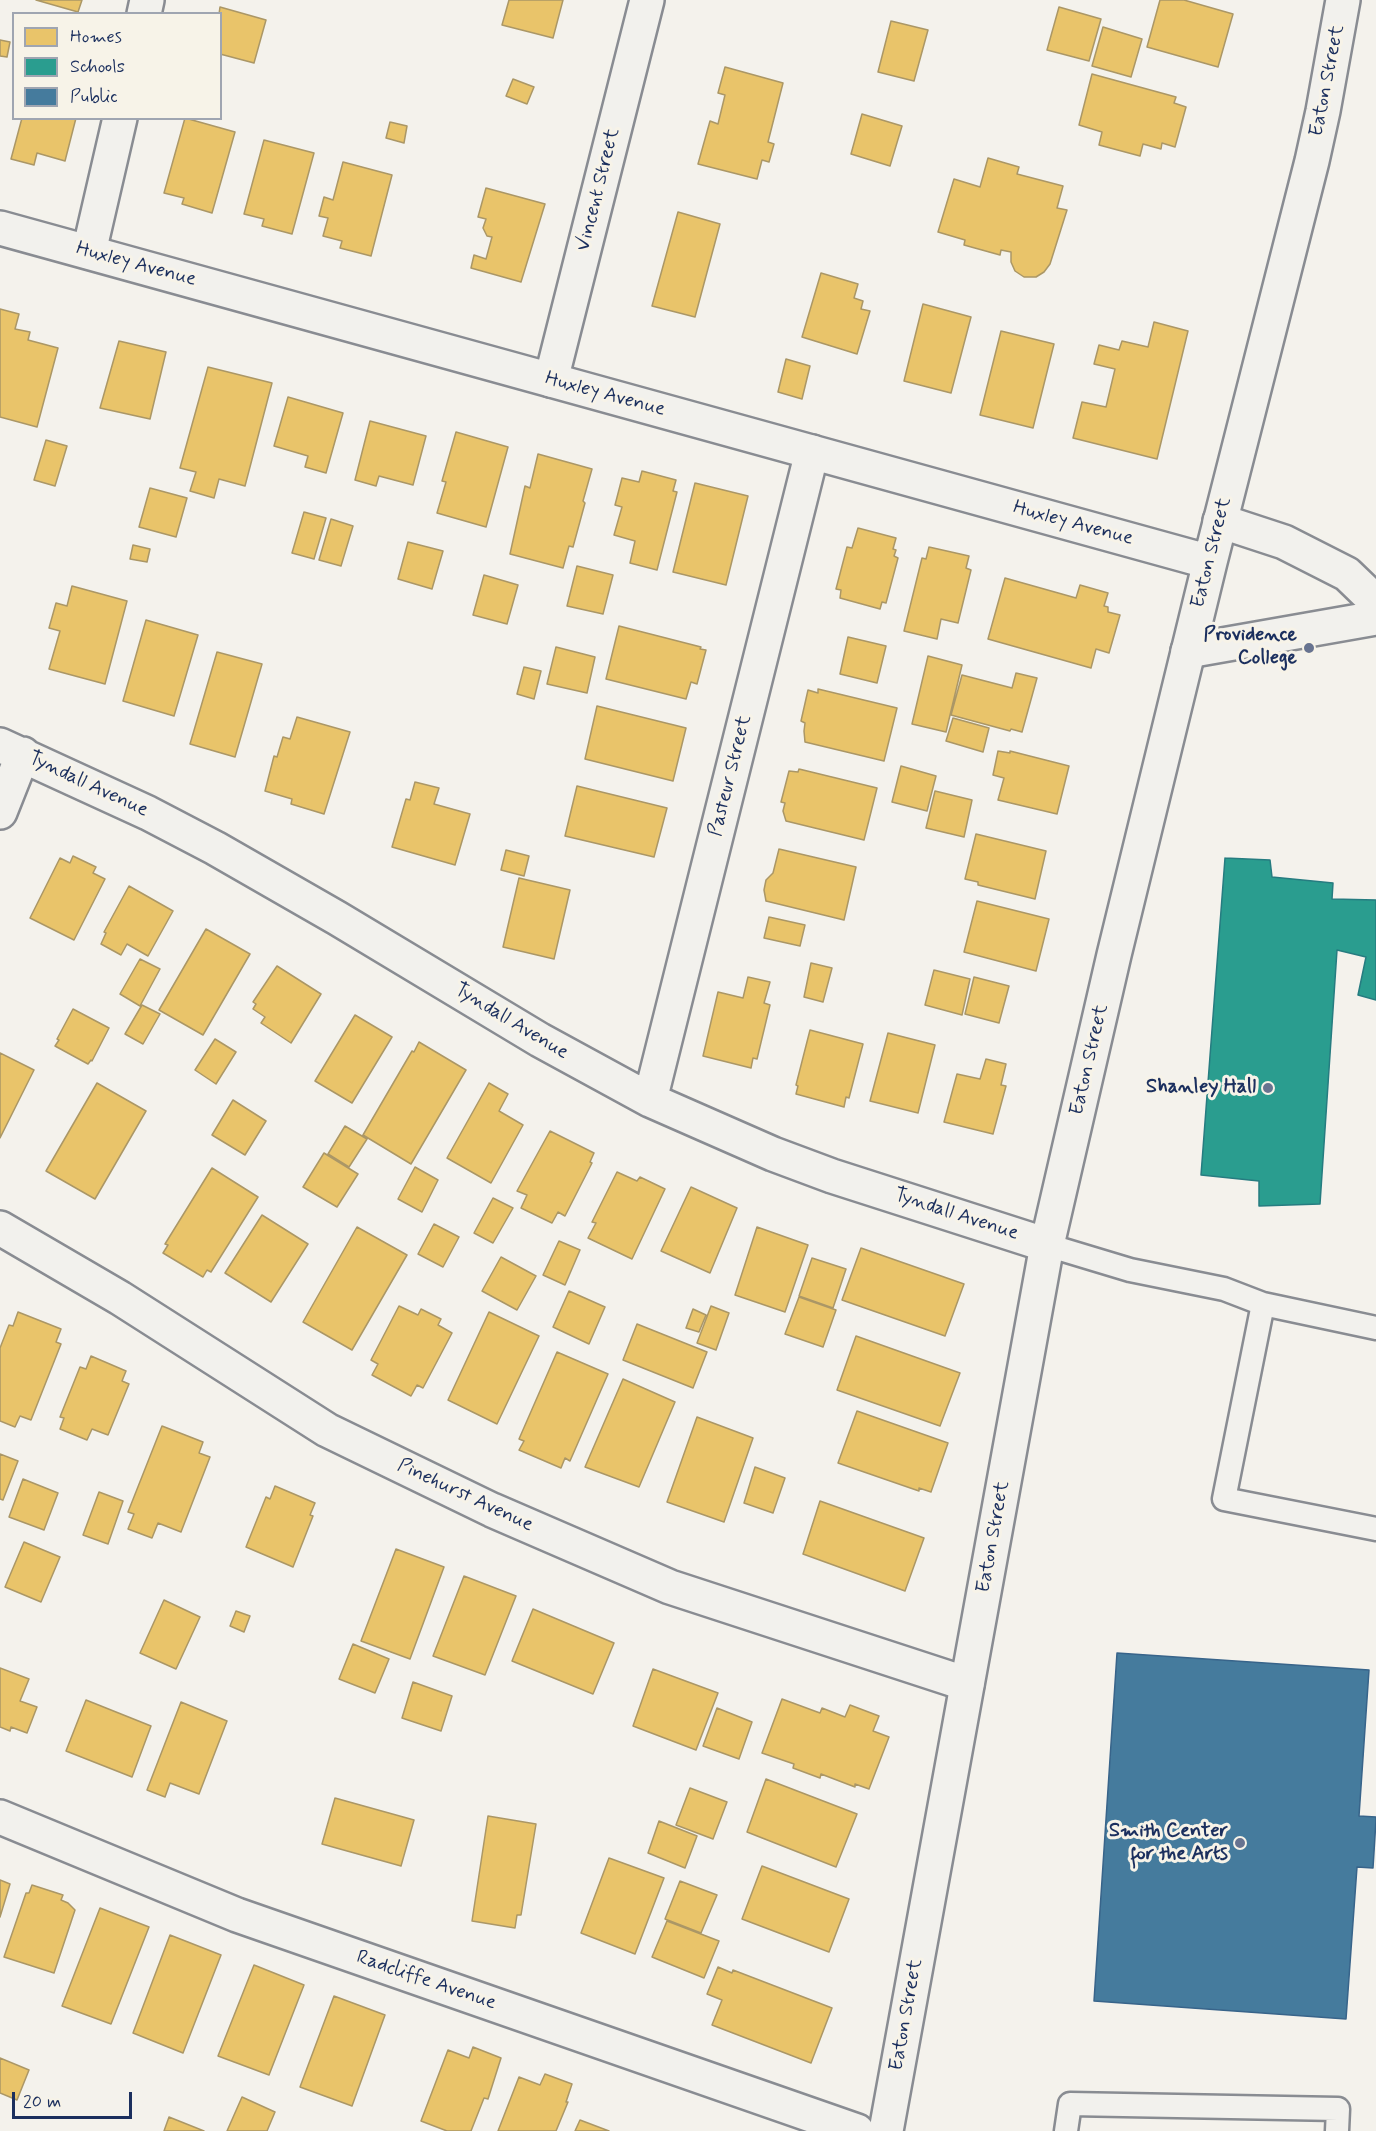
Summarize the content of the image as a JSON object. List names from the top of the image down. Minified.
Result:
{"streets":{"street":["Eaton Street","Vincent Street","Huxley Avenue","Pasteur Street","Tyndall Avenue","Pinehurst Avenue","Radcliffe Avenue"]},"crossings":[["Eaton Street","Huxley Avenue"],["Eaton Street","Tyndall Avenue"],["Eaton Street","Pinehurst Avenue"],["Vincent Street","Huxley Avenue"],["Huxley Avenue","Pasteur Street"],["Pasteur Street","Tyndall Avenue"]],"places":["Providence College","Shanley Hall","Smith Center for the Arts"],"legend":["Homes","Schools","Public"],"scale_bar":"20 m"}
